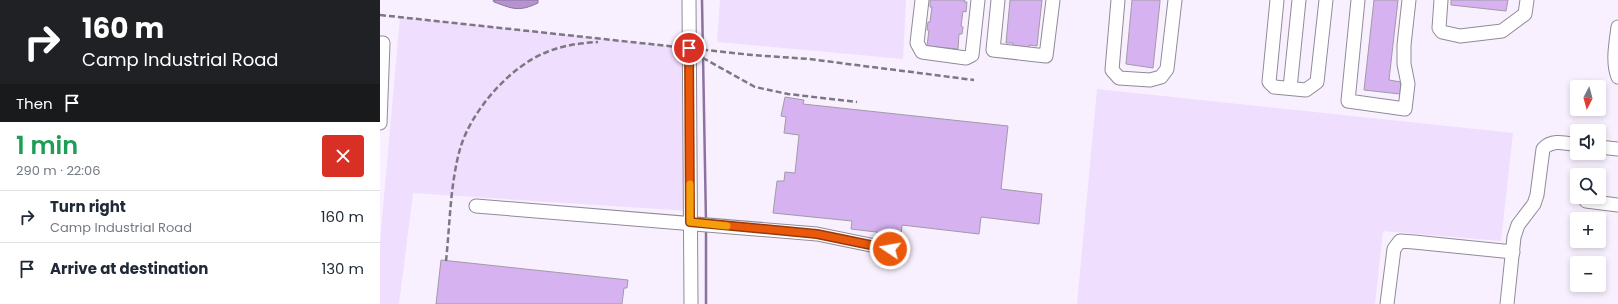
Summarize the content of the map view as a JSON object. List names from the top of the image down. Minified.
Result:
{"north":"bottom","page":{"turn":["160 m","Camp Industrial Road"],"map_buttons":["+","−"],"then":"Then","heading":["1 min","290 m · 22:06"],"list":[{"name":"Turn right","note":"Camp Industrial Road","value":"160 m"},{"name":"Arrive at destination","value":"130 m"}]}}
